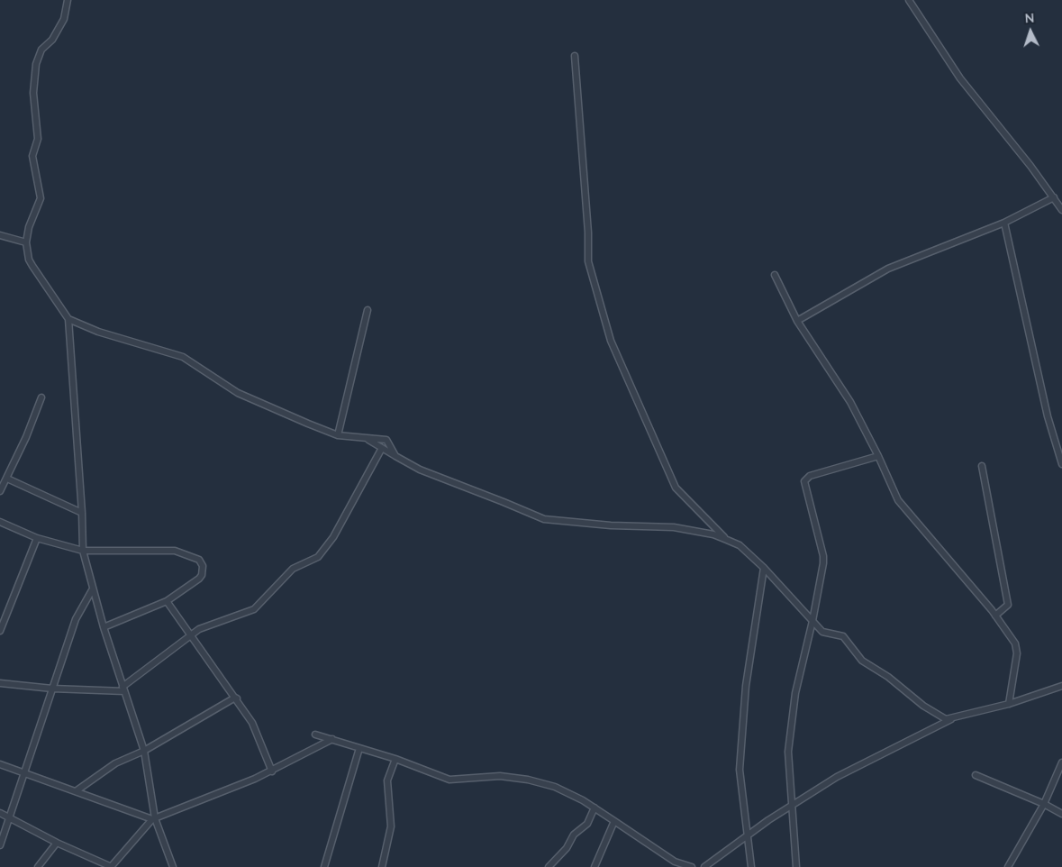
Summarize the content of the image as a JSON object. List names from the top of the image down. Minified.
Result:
{"north":"top"}
